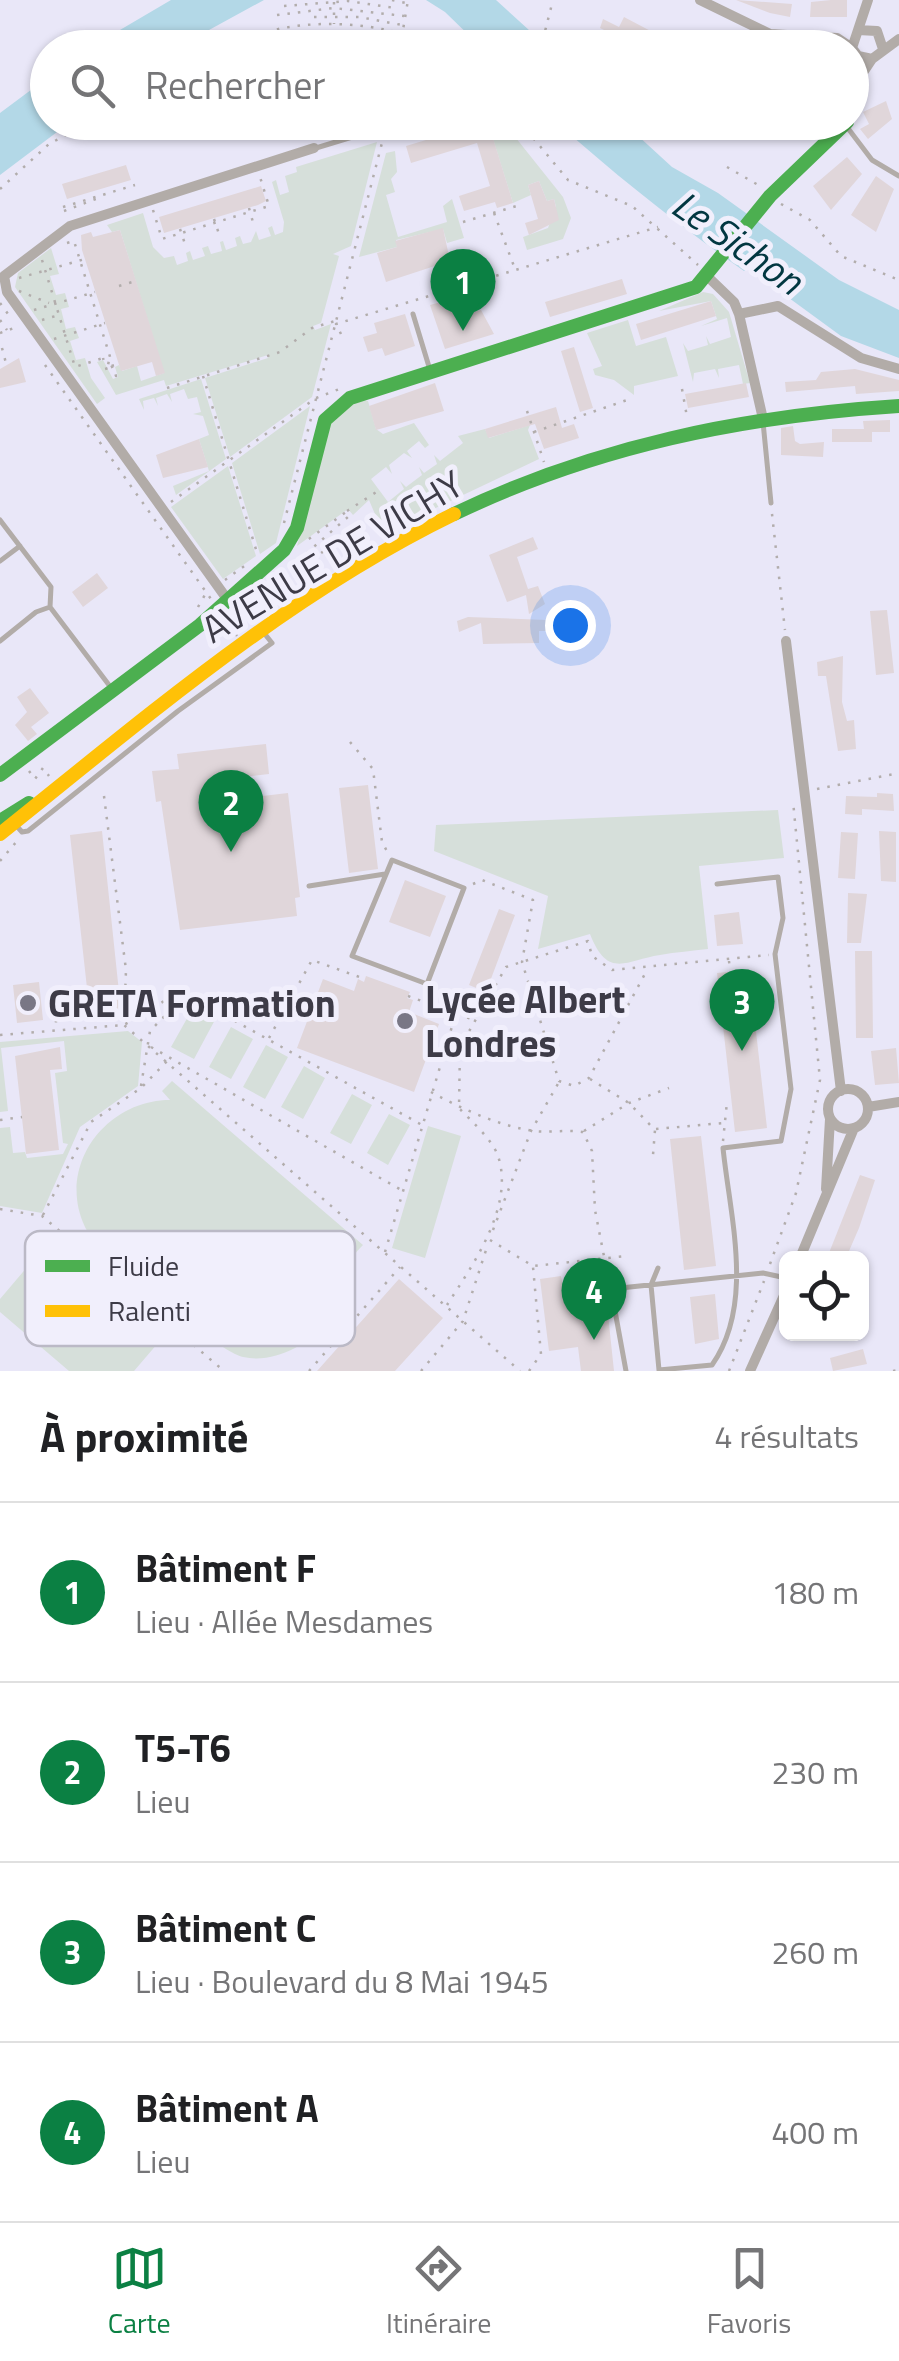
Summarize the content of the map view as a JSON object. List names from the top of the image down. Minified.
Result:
{"streets":{"street":["AVENUE DE VICHY"]},"water":["Le Sichon"],"places":["GRETA Formation","Lycée Albert Londres"],"legend":["Fluide","Ralenti"],"page":{"search":"Rechercher","pins":["1","2","3","4"],"heading":["À proximité","4 résultats"],"list":[{"mark":"1","name":"Bâtiment F","note":"Lieu · Allée Mesdames","value":"180 m"},{"mark":"2","name":"T5-T6","note":"Lieu","value":"230 m"},{"mark":"3","name":"Bâtiment C","note":"Lieu · Boulevard du 8 Mai 1945","value":"260 m"},{"mark":"4","name":"Bâtiment A","note":"Lieu","value":"400 m"}],"nav":["Carte","Itinéraire","Favoris"]}}
